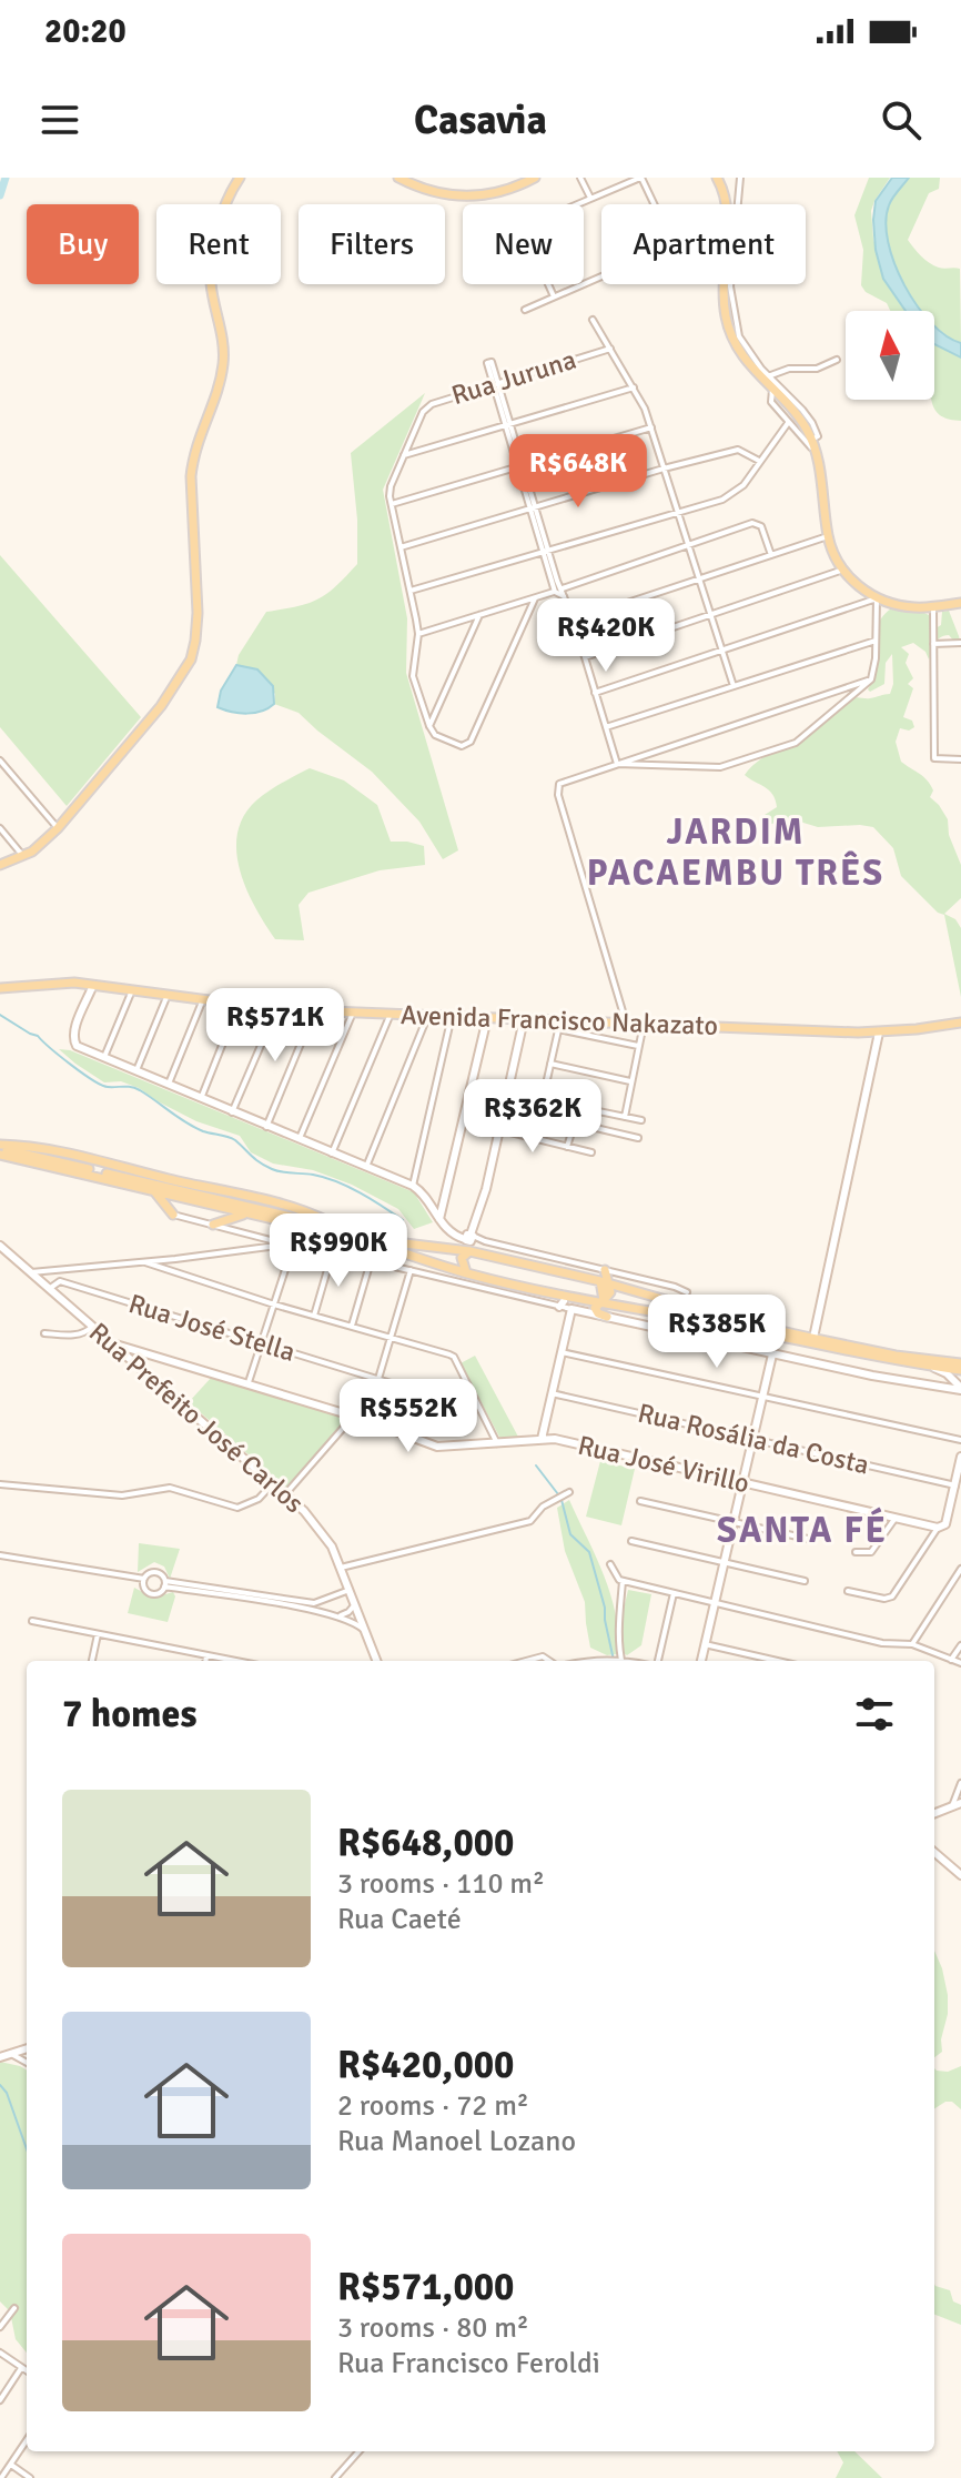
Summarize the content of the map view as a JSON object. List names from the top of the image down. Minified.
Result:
{"streets":{"main road":["Avenida Francisco Nakazato"],"street":["Rua Juruna","Rua José Stella","Rua Prefeito José Carlos","Rua Rosália da Costa","Rua José Virillo"]},"crossings":[["Rua Prefeito José Carlos","Rua José Virillo"]],"districts":["JARDIM PACAEMBU TRÊS","SANTA FÉ"],"north":"top","page":{"status":"20:20","header":"Casavia","chip":["Buy","Rent","Filters","New","Apartment"],"price":["R$648K","R$420K","R$571K","R$362K","R$990K","R$385K","R$552K"],"heading":"7 homes","list":[{"name":"R$648,000","note":"3 rooms · 110 m² · Rua Caeté"},{"name":"R$420,000","note":"2 rooms · 72 m² · Rua Manoel Lozano"},{"name":"R$571,000","note":"3 rooms · 80 m² · Rua Francisco Feroldi"}]}}
